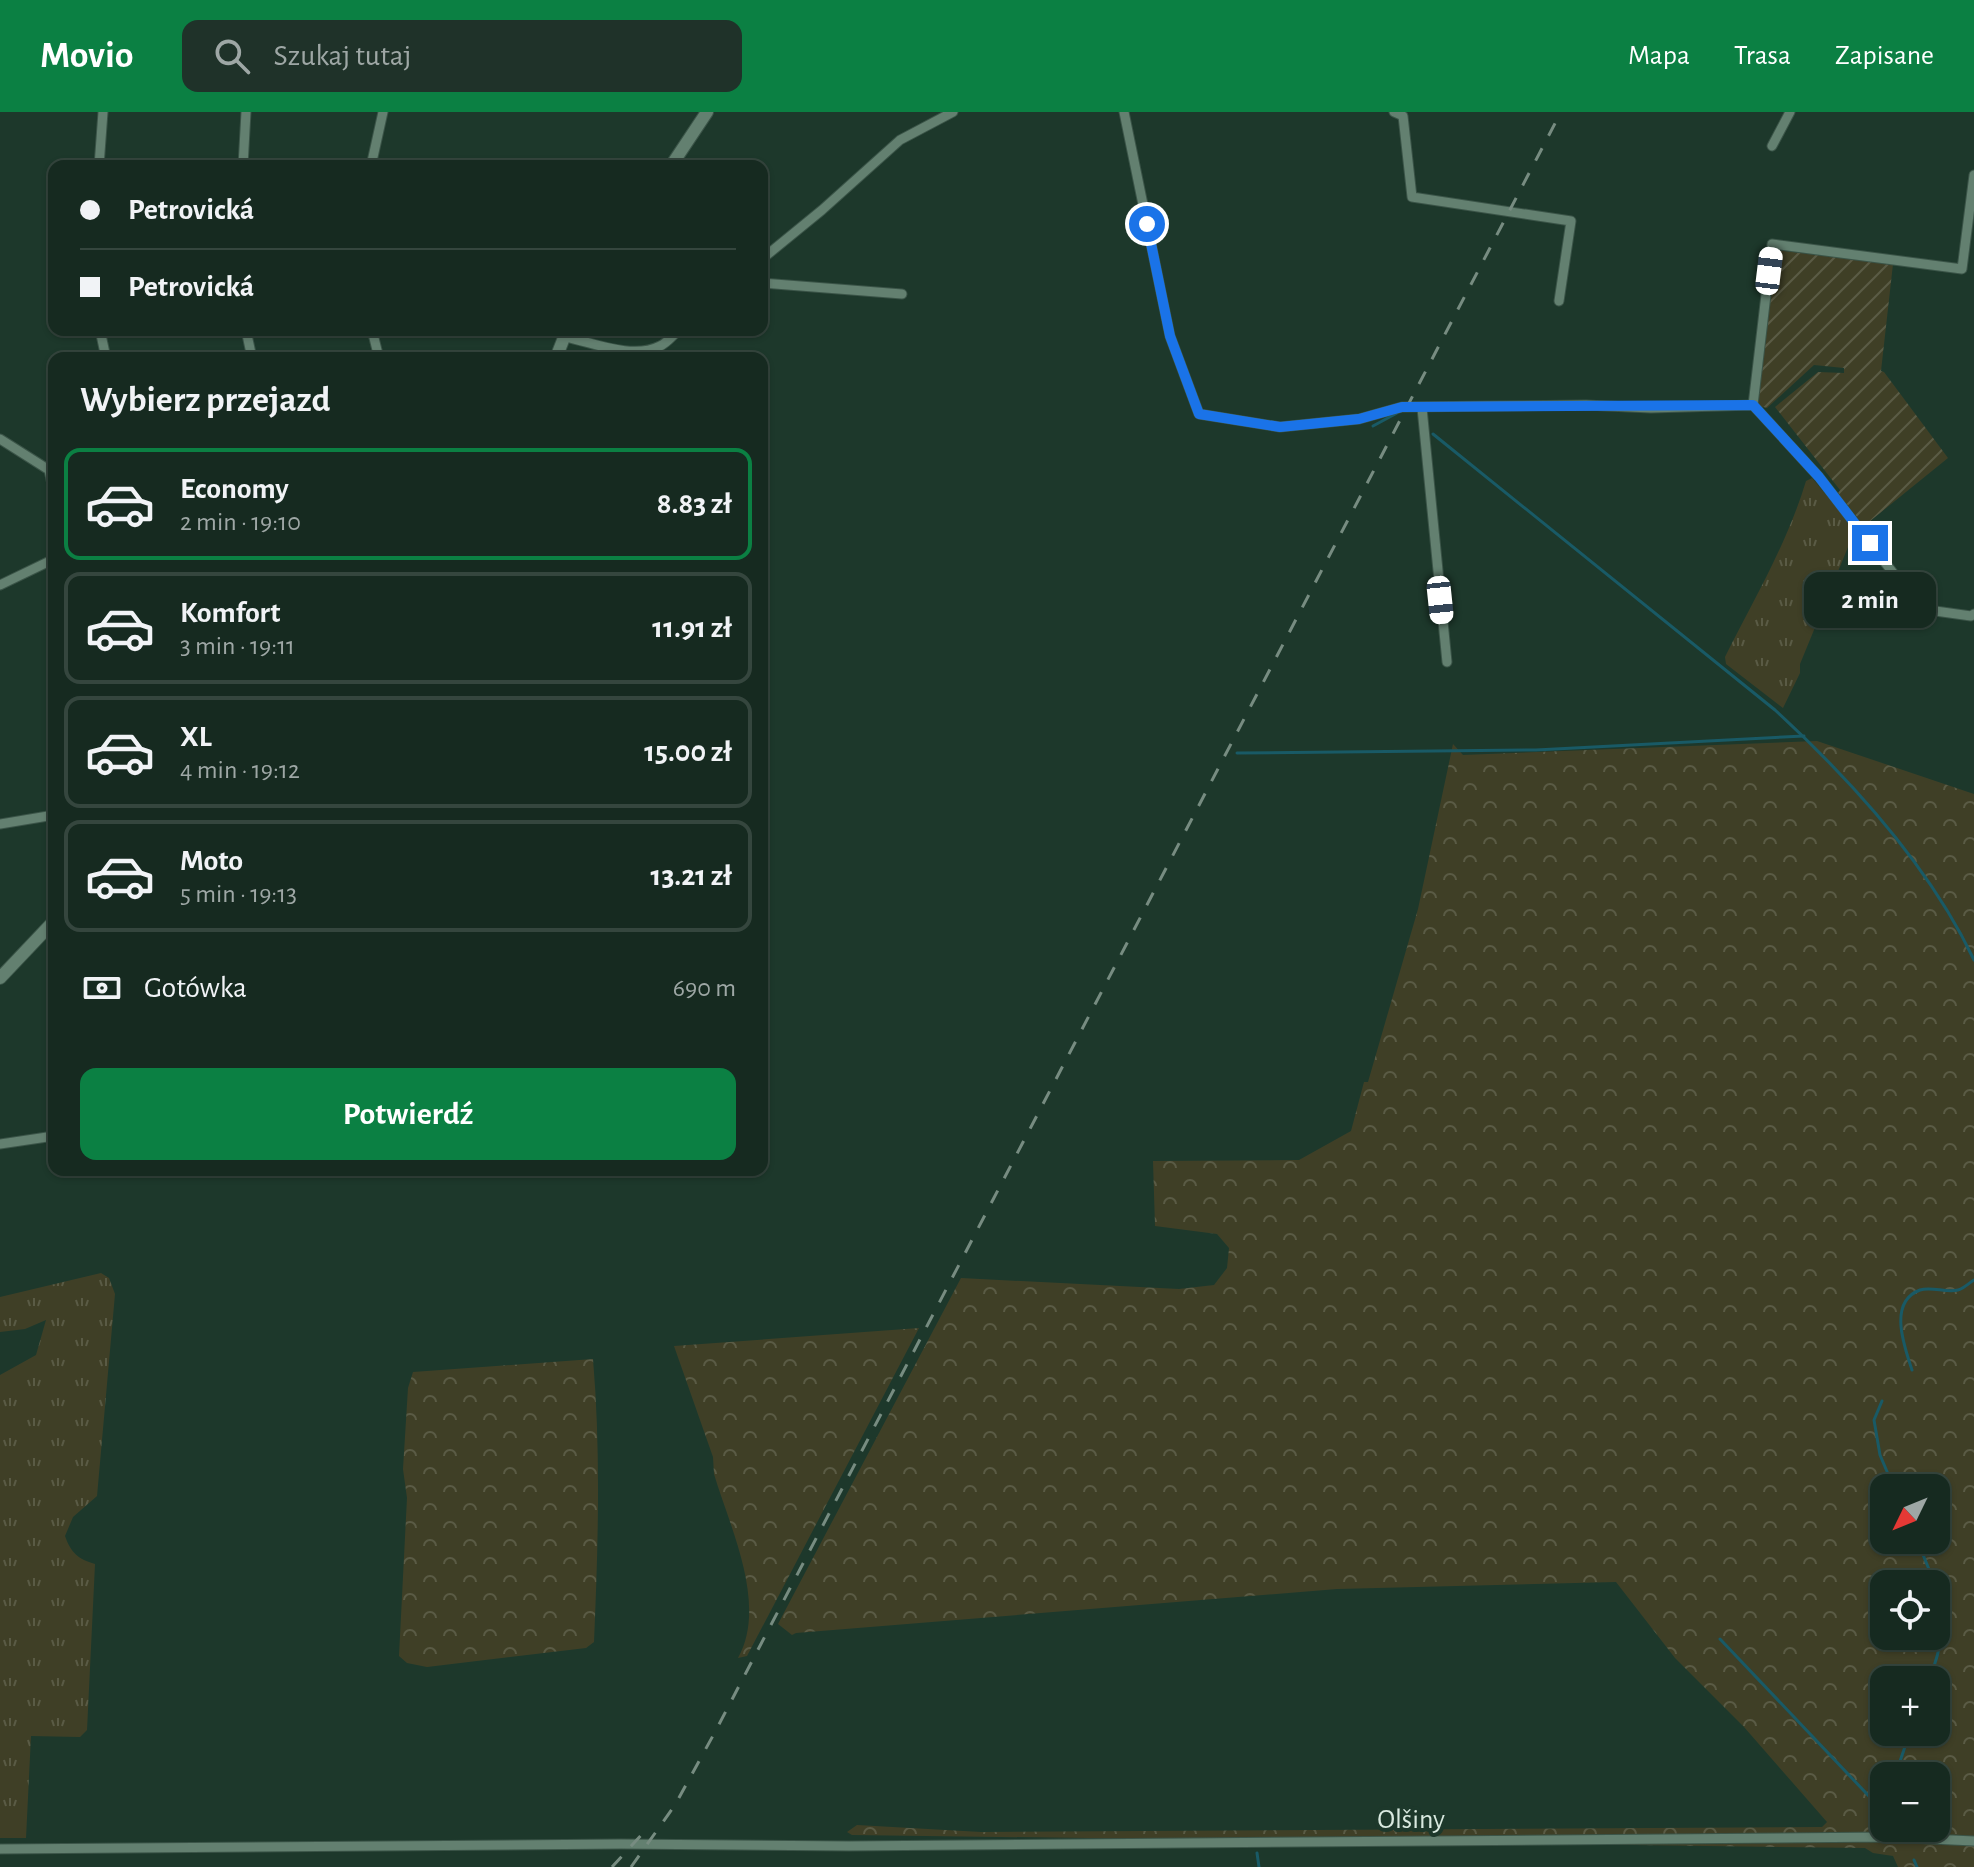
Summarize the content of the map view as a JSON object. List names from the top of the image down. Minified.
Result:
{"streets":{"street":["Olšiny"]},"north":"bottom left","page":{"header":"Movio","search":"Szukaj tutaj","nav":["Mapa","Trasa","Zapisane"],"banner":["Petrovická","Petrovická"],"heading":"Wybierz przejazd","list":[{"name":"Economy","note":"2 min · 19:10","value":"8.83 zł"},{"name":"Komfort","note":"3 min · 19:11","value":"11.91 zł"},{"name":"XL","note":"4 min · 19:12","value":"15.00 zł"},{"name":"Moto","note":"5 min · 19:13","value":"13.21 zł"}],"bubble":"2 min","pay":["Gotówka","690 m"],"buttons":"Potwierdź","map_buttons":["+","−"]}}
